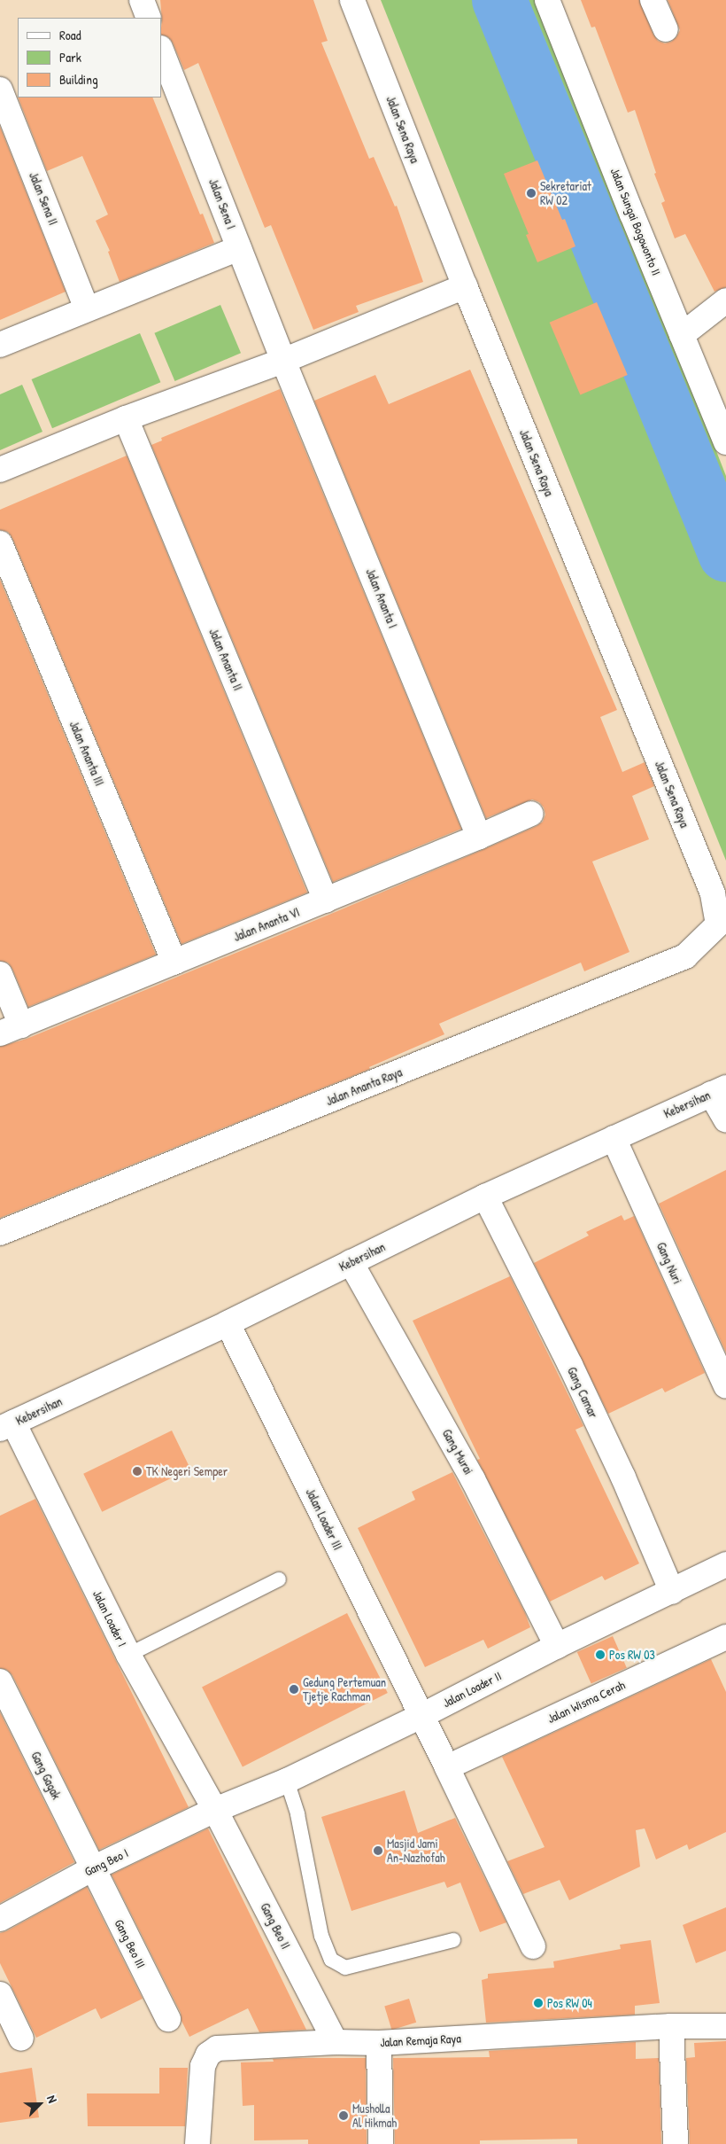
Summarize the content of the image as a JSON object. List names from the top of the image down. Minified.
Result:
{"streets":{"street":["Jalan Sena Raya","Jalan Sena II","Jalan Sena I","Jalan Sungai Bogowonto II","Jalan Ananta I","Jalan Ananta II","Jalan Ananta III","Jalan Ananta VI","Jalan Ananta Raya","Kebersihan","Gang Nuri","Gang Camar","Gang Murai","Jalan Loader III","Jalan Loader I","Jalan Loader II","Jalan Wisma Cerah","Gang Gagak","Gang Beo I","Gang Beo II","Gang Beo III","Jalan Remaja Raya"]},"crossings":[["Jalan Sena Raya","Jalan Ananta Raya"],["Jalan Sena I","Jalan Ananta I"],["Jalan Ananta I","Jalan Ananta VI"],["Jalan Ananta II","Jalan Ananta VI"],["Jalan Ananta III","Jalan Ananta VI"],["Kebersihan","Gang Nuri"],["Kebersihan","Gang Camar"],["Kebersihan","Gang Murai"],["Kebersihan","Jalan Loader III"],["Kebersihan","Jalan Loader I"],["Gang Camar","Jalan Loader II"],["Gang Murai","Jalan Loader II"],["Jalan Loader III","Jalan Loader II"],["Jalan Loader I","Jalan Loader II"],["Jalan Loader I","Gang Beo I"],["Jalan Loader I","Gang Beo II"],["Jalan Loader II","Gang Beo I"],["Jalan Loader II","Gang Beo II"],["Gang Gagak","Gang Beo I"],["Gang Gagak","Gang Beo III"],["Gang Beo I","Gang Beo II"],["Gang Beo I","Gang Beo III"],["Gang Beo II","Jalan Remaja Raya"]],"places":["Sekretariat RW 02","TK Negeri Semper","Pos RW 03","Gedung Pertemuan Tjetje Rachman","Masjid Jami An-Nazhofah","Pos RW 04","Musholla Al Hikmah"],"legend":["Road","Park","Building"],"north":"top right"}
